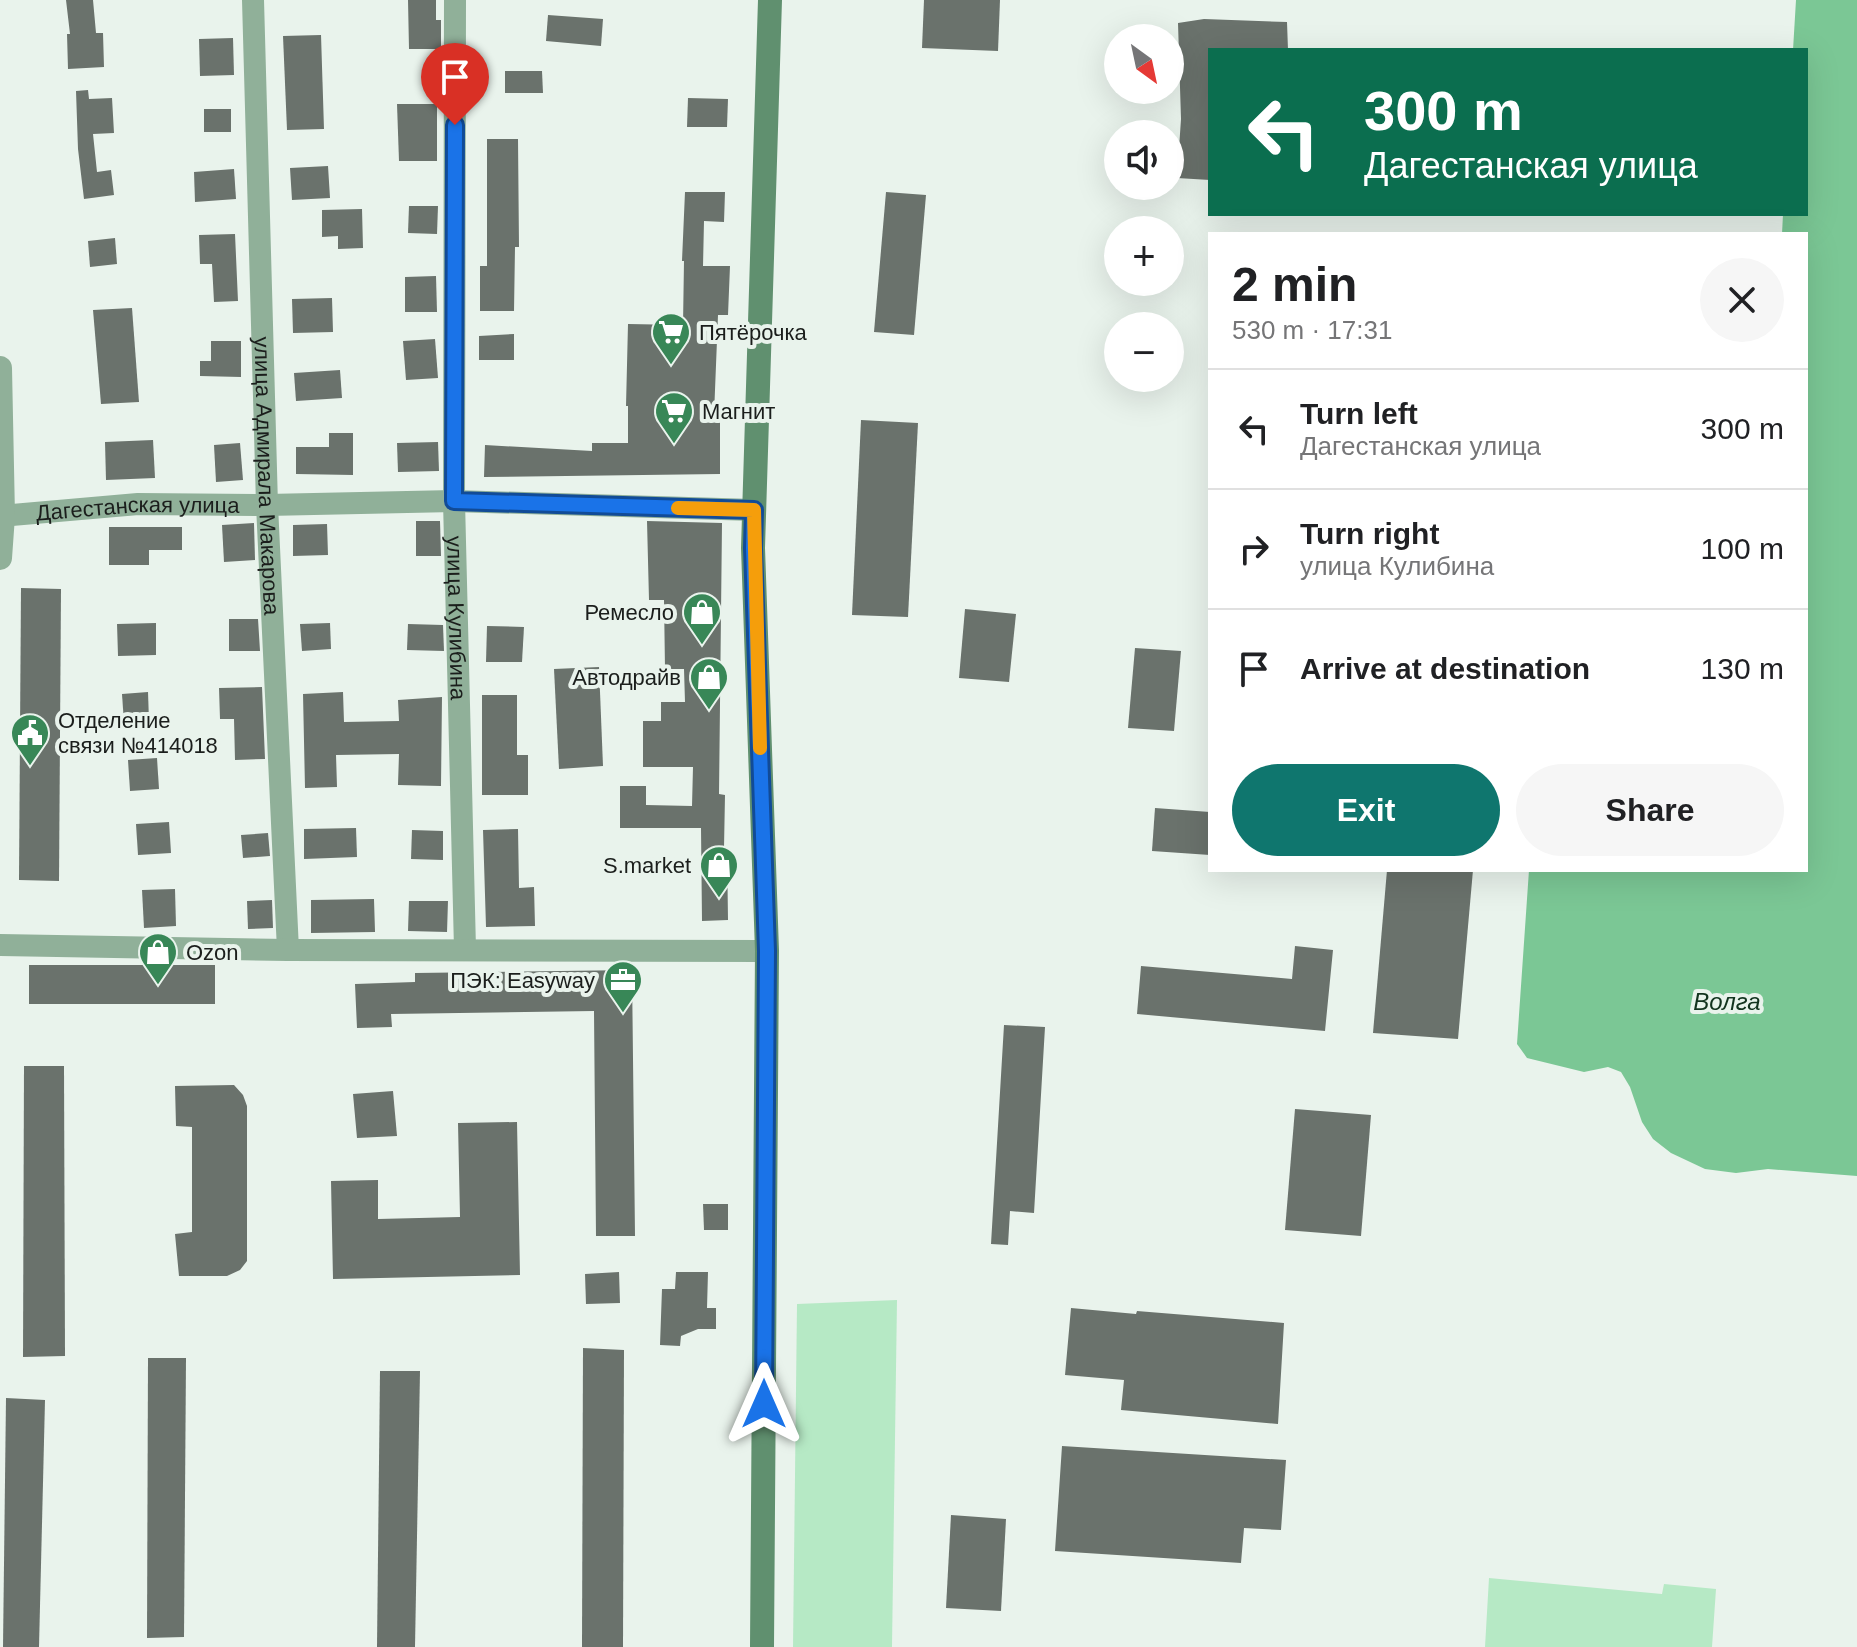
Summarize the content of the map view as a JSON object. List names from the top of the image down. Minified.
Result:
{"streets":{"street":["улица Адмирала Макарова","Дагестанская улица","улица Кулибина"]},"crossings":[["улица Адмирала Макарова","Дагестанская улица"],["Дагестанская улица","улица Кулибина"]],"water":["Волга"],"places":{"supermarket":["Пятёрочка","Магнит"],"shop":["Ремесло","Автодрайв","S.market","Ozon"],"public building":["Отделение связи №414018"],"office":["ПЭК: Easyway"]},"north":"bottom right","page":{"map_buttons":["+","−"],"turn":["300 m","Дагестанская улица"],"heading":["2 min","530 m · 17:31"],"list":[{"name":"Turn left","note":"Дагестанская улица","value":"300 m"},{"name":"Turn right","note":"улица Кулибина","value":"100 m"},{"name":"Arrive at destination","value":"130 m"}],"buttons":["Exit","Share"]}}
